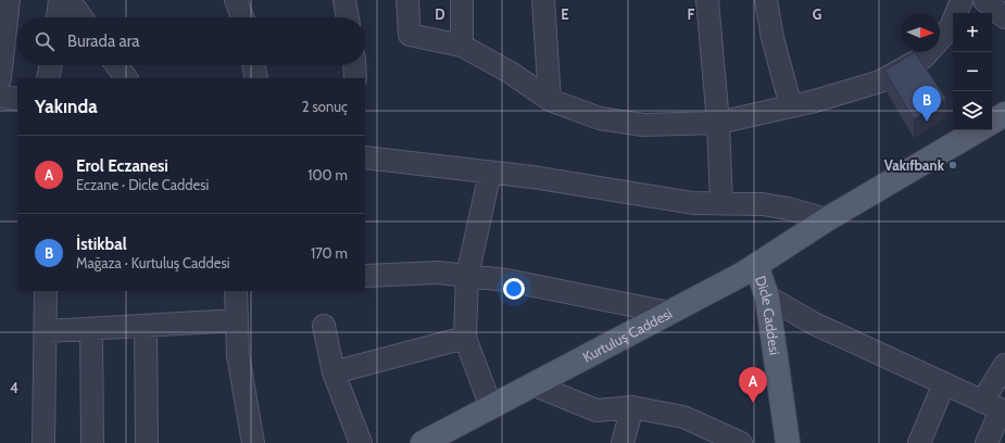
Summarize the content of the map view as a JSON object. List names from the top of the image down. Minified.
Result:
{"streets":{"main road":["Dicle Caddesi","Kurtuluş Caddesi"]},"crossings":[["Dicle Caddesi","Kurtuluş Caddesi"]],"places":["Vakıfbank"],"north":"right","page":{"map_buttons":["+","−"],"search":"Burada ara","heading":["Yakında","2 sonuç"],"pins":["B","A"],"list":[{"mark":"A","name":"Erol Eczanesi","note":"Eczane · Dicle Caddesi","value":"100 m"},{"mark":"B","name":"İstikbal","note":"Mağaza · Kurtuluş Caddesi","value":"170 m"}]},"grid":{"columns":["D","E","F","G"],"rows":["4"]}}
